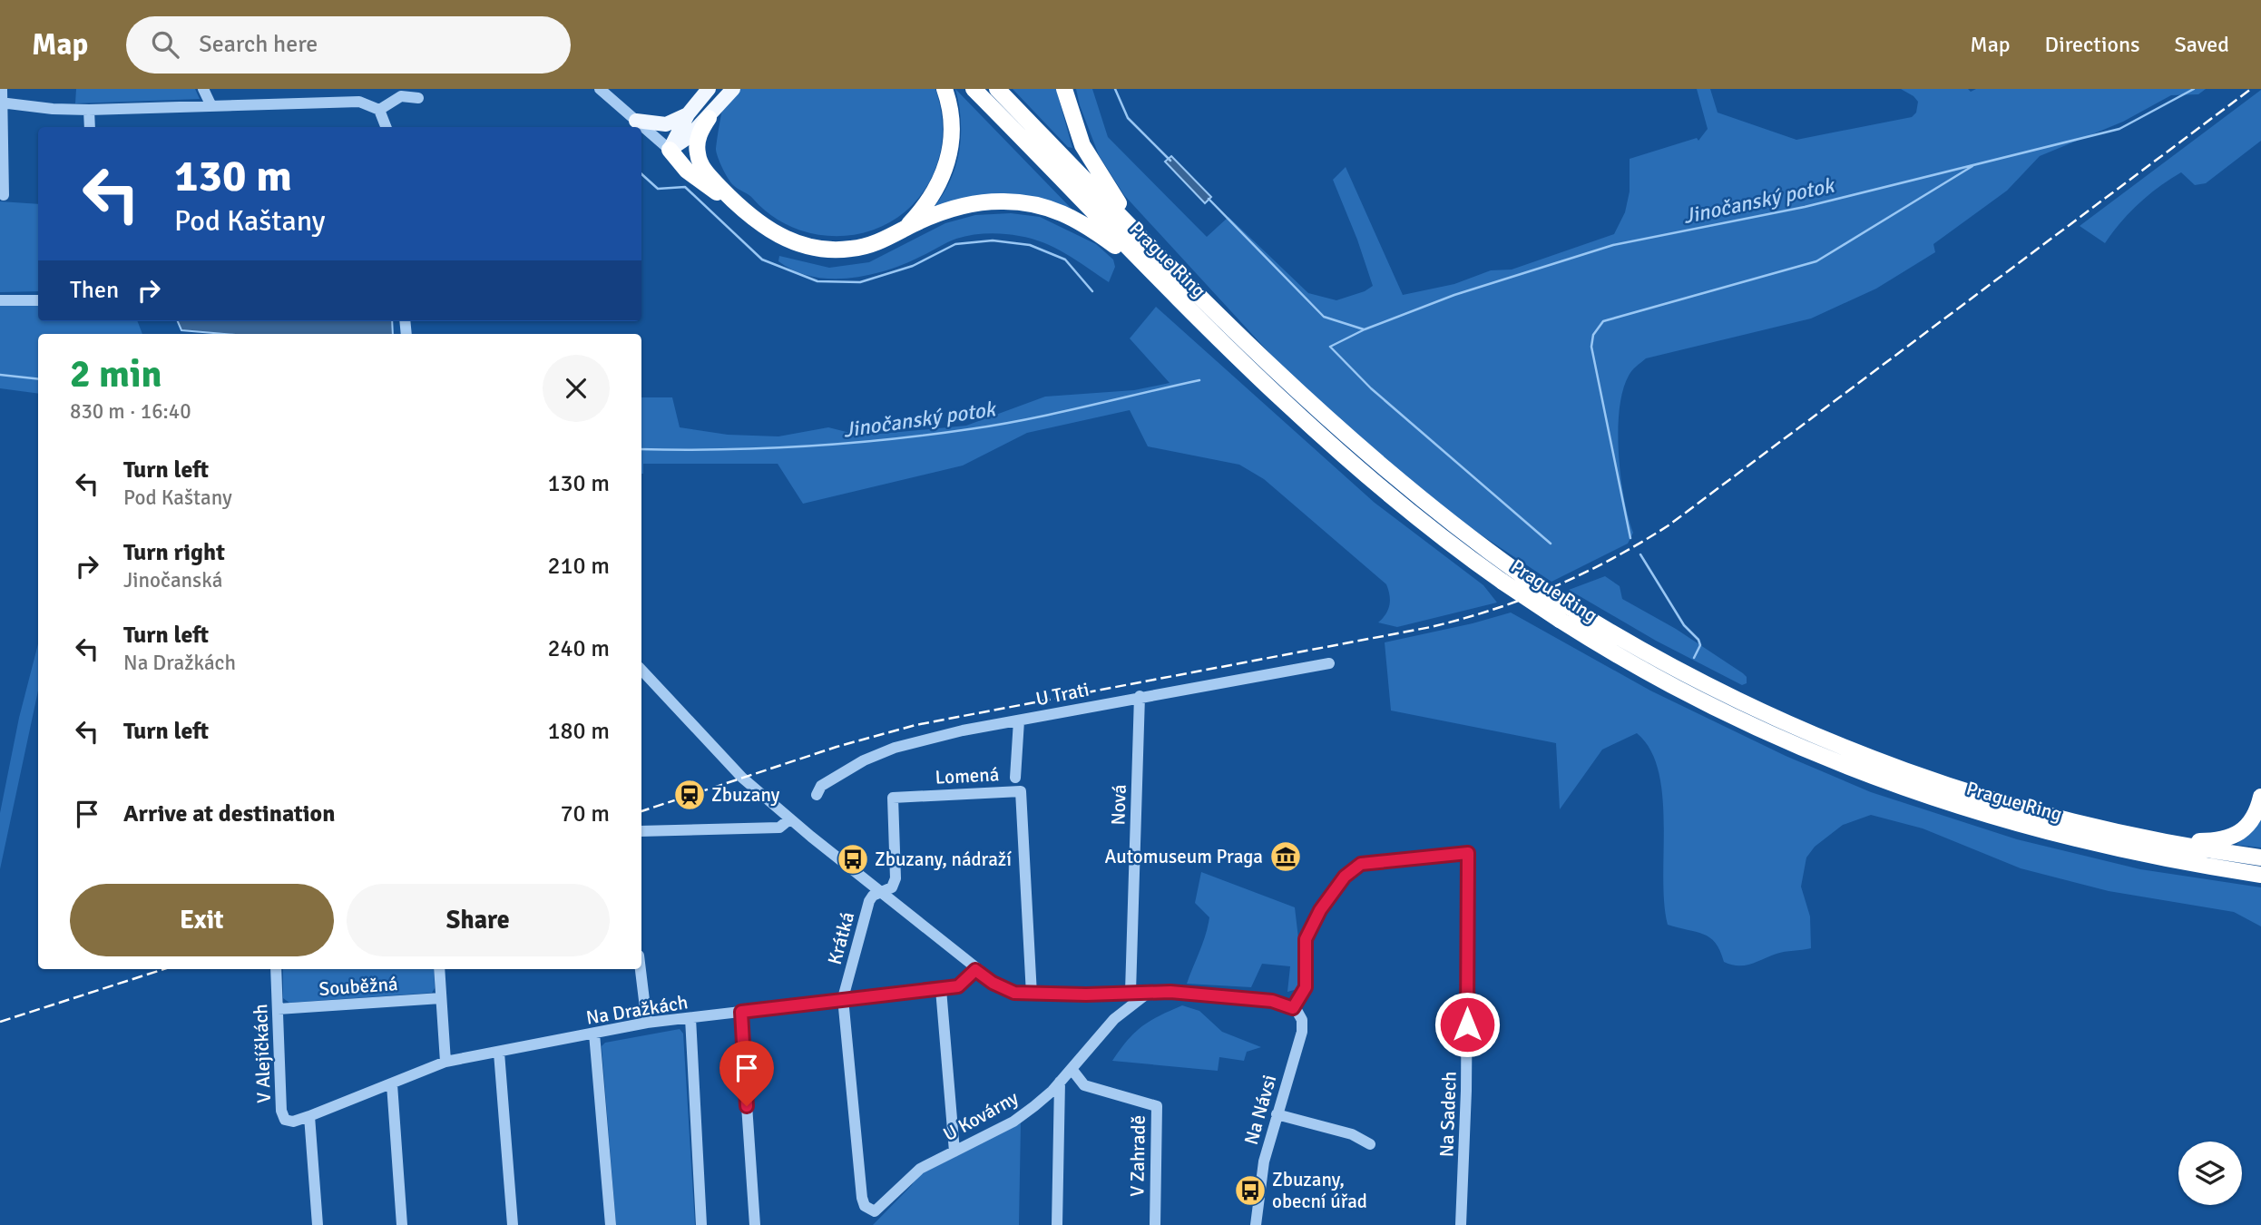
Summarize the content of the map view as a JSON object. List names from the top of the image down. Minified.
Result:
{"streets":{"highway":["Prague Ring"],"street":["U Trati","Lomená","Nová","Krátká","Souběžná","Na Dražkách","V Alejíčkách","Na Návsi","Na Sadech","U Kovárny","V Zahradě"]},"crossings":[["U Trati","Nová"],["Lomená","Krátká"],["Krátká","Na Dražkách"],["Krátká","U Kovárny"],["Souběžná","V Alejíčkách"],["Na Dražkách","V Alejíčkách"],["Na Dražkách","U Kovárny"],["Na Návsi","Na Sadech"],["U Kovárny","V Zahradě"]],"water":["Jinočanský potok"],"places":{"station":["Zbuzany"],"museum":["Automuseum Praga"],"bus stop":["Zbuzany, nádraží","Zbuzany, obecní úřad"]},"page":{"header":"Map","search":"Search here","nav":["Map","Directions","Saved"],"turn":["130 m","Pod Kaštany"],"then":"Then","heading":["2 min","830 m · 16:40"],"list":[{"name":"Turn left","note":"Pod Kaštany","value":"130 m"},{"name":"Turn right","note":"Jinočanská","value":"210 m"},{"name":"Turn left","note":"Na Dražkách","value":"240 m"},{"name":"Turn left","value":"180 m"},{"name":"Arrive at destination","value":"70 m"}],"buttons":["Exit","Share"]}}
